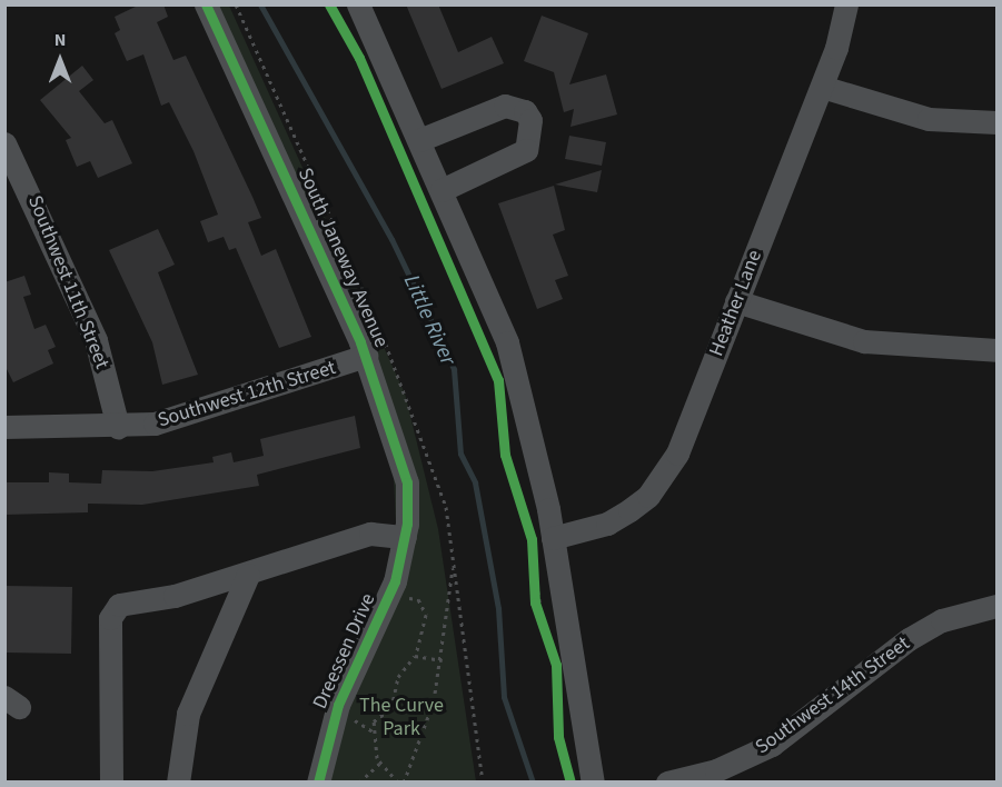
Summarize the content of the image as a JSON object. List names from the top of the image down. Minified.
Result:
{"streets":{"street":["South Janeway Avenue","Southwest 11th Street","Heather Lane","Southwest 12th Street","Dreessen Drive","Southwest 14th Street"]},"crossings":[["South Janeway Avenue","Southwest 12th Street"],["South Janeway Avenue","Dreessen Drive"],["Southwest 11th Street","Southwest 12th Street"]],"water":["Little River"],"parks":["The Curve Park"],"north":"top"}
